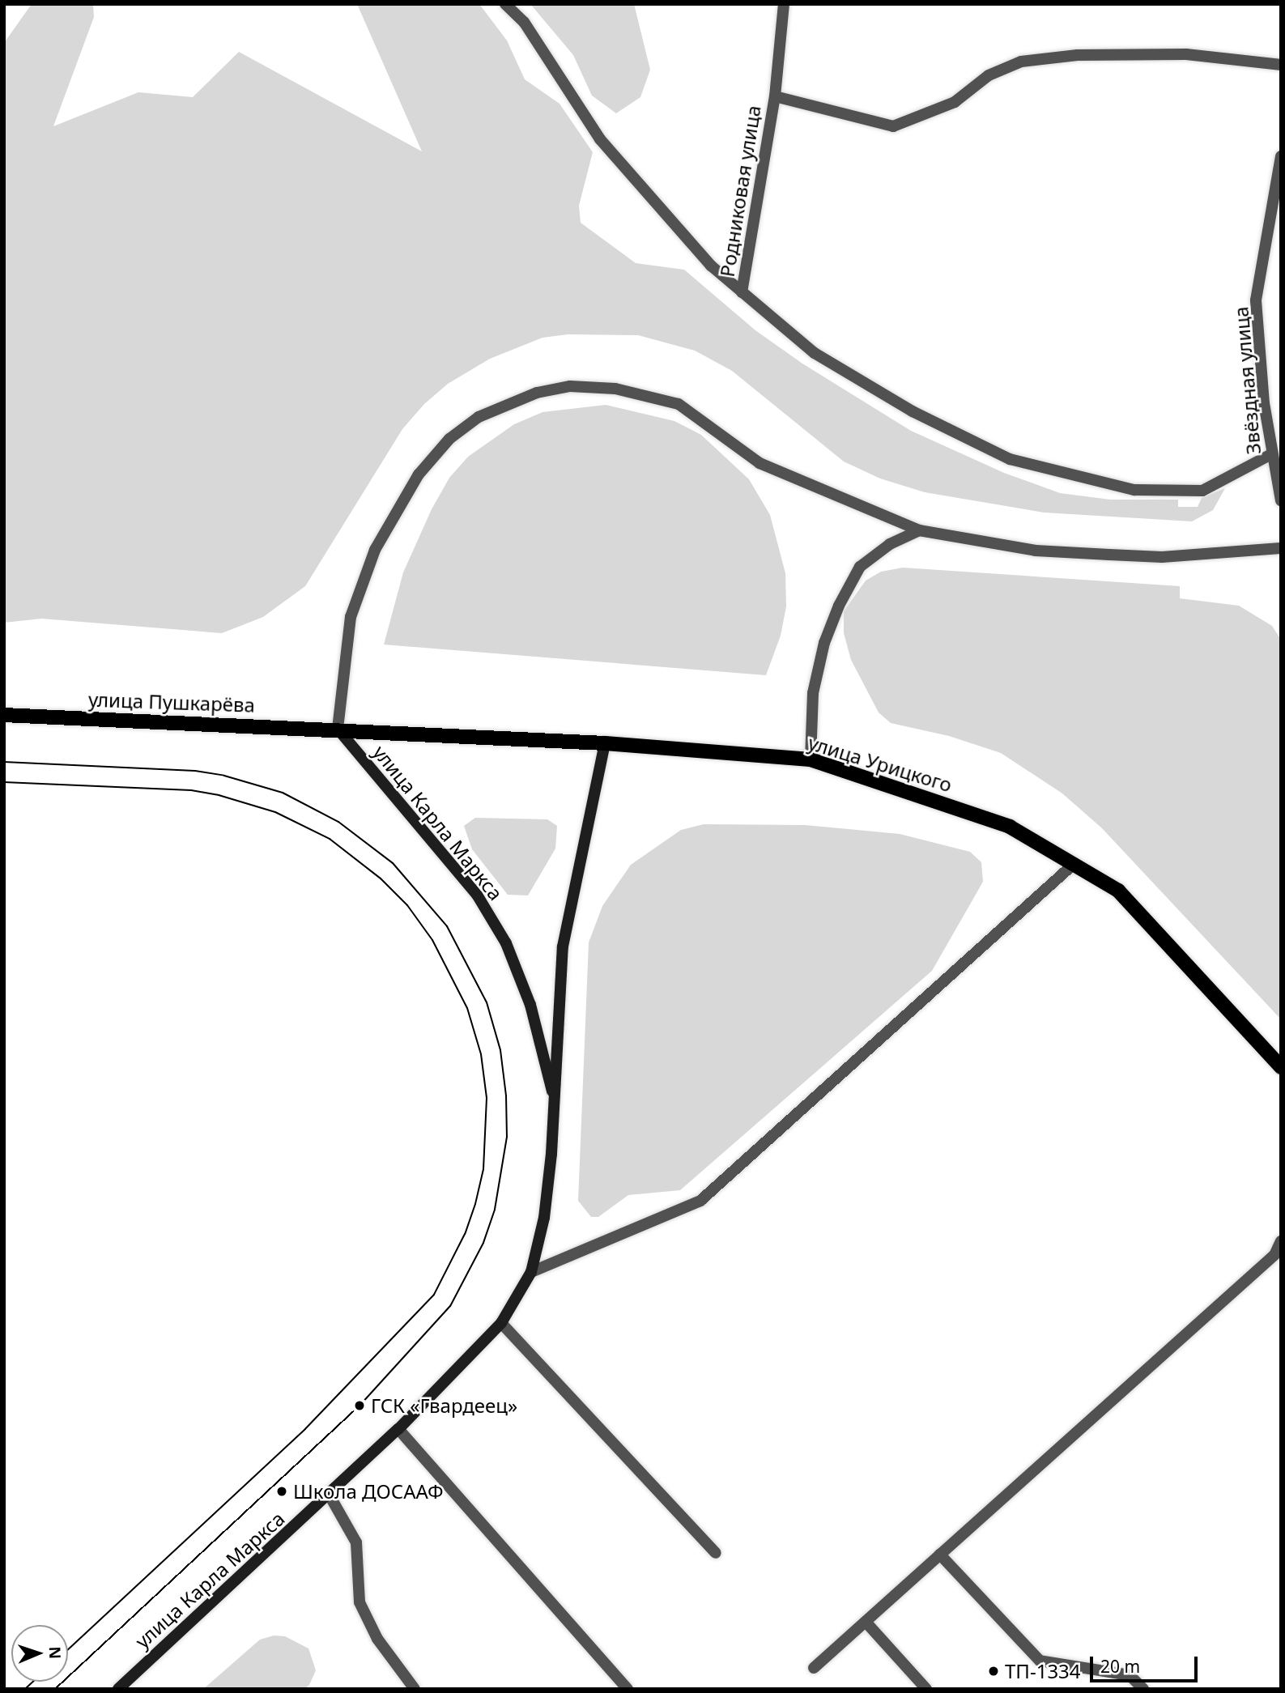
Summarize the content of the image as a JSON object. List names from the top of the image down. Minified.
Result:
{"streets":{"main road":["улица Пушкарёва","улица Урицкого","улица Карла Маркса"],"street":["Родниковая улица","Звёздная улица"]},"crossings":[["улица Пушкарёва","улица Урицкого"],["улица Пушкарёва","улица Карла Маркса"],["улица Урицкого","улица Карла Маркса"]],"places":["ГСК «Гвардеец»","Школа ДОСААФ","ТП-1334"],"scale_bar":"20 m","north":"right"}
